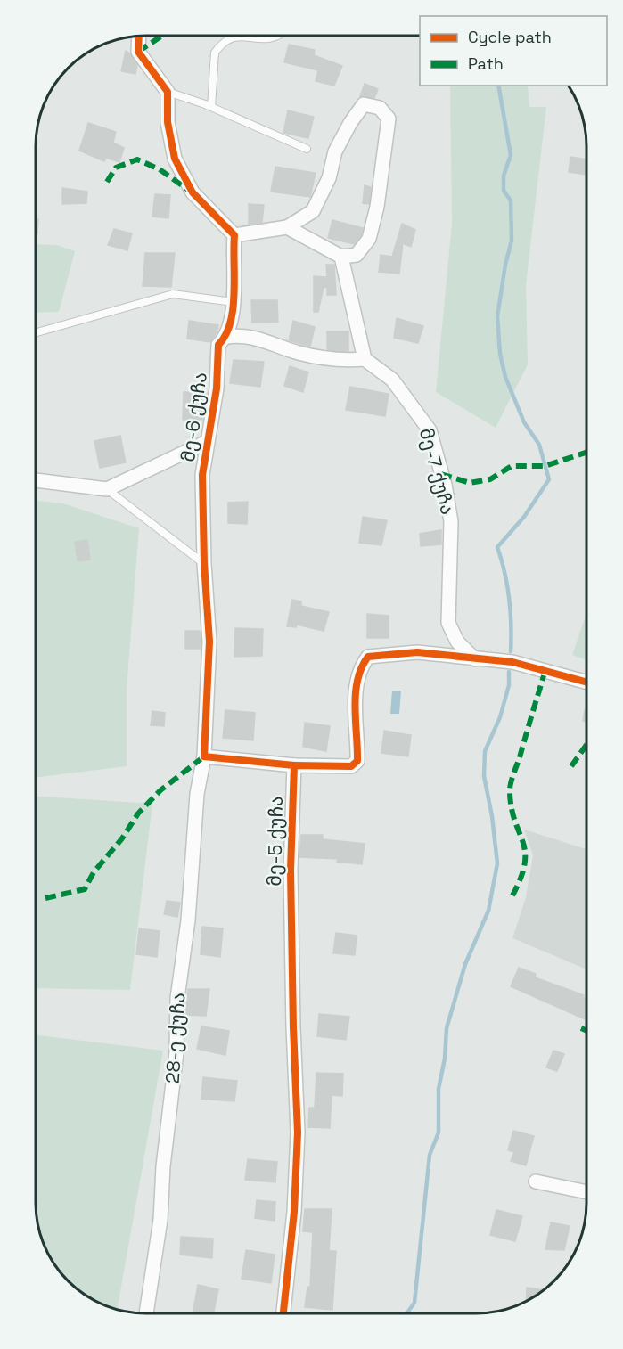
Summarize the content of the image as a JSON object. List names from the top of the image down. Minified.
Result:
{"streets":{"street":["მე-6 ქუჩა","მე-7 ქუჩა","მე-5 ქუჩა","28-ე ქუჩა"]},"crossings":[["მე-6 ქუჩა","28-ე ქუჩა"]],"legend":["Cycle path","Path"]}
